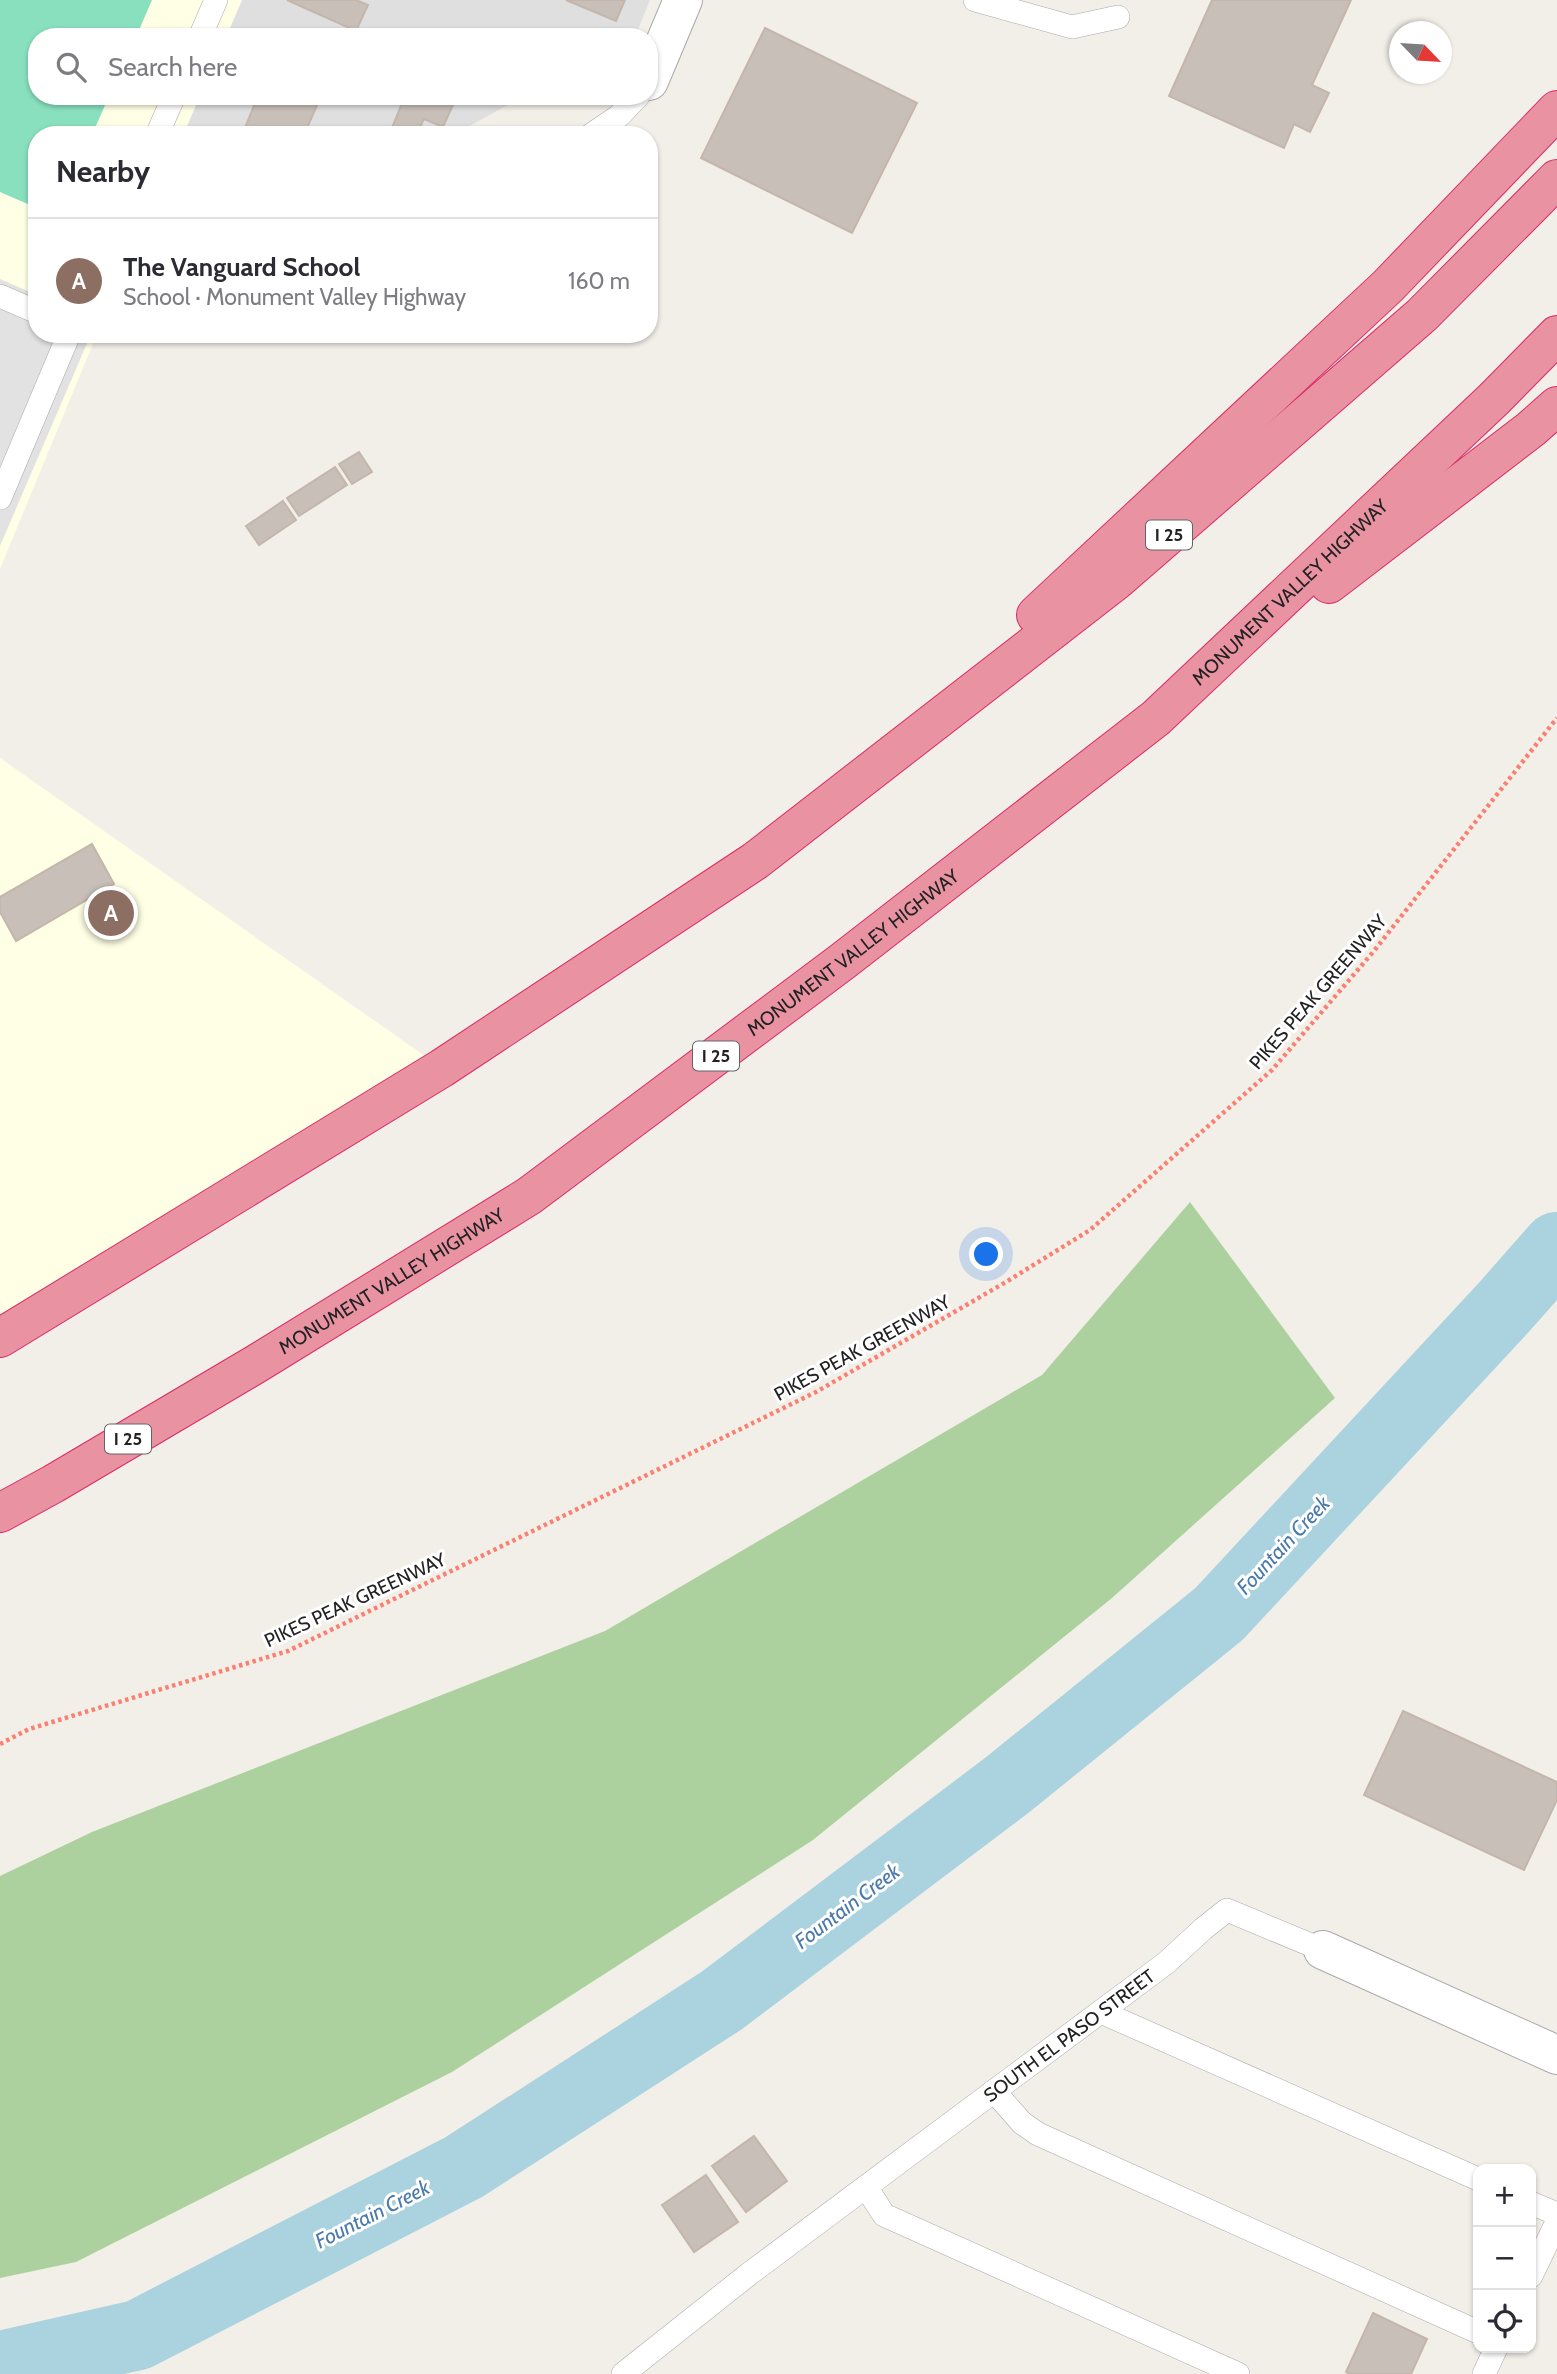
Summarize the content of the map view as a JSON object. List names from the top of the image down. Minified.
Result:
{"streets":{"highway":["I 25","MONUMENT VALLEY HIGHWAY"],"street":["SOUTH EL PASO STREET"],"path":["PIKES PEAK GREENWAY"]},"water":["Fountain Creek"],"north":"bottom right","page":{"search":"Search here","heading":"Nearby","list":[{"mark":"A","name":"The Vanguard School","note":"School · Monument Valley Highway","value":"160 m"}],"pins":"A","map_buttons":["+","−"]}}
